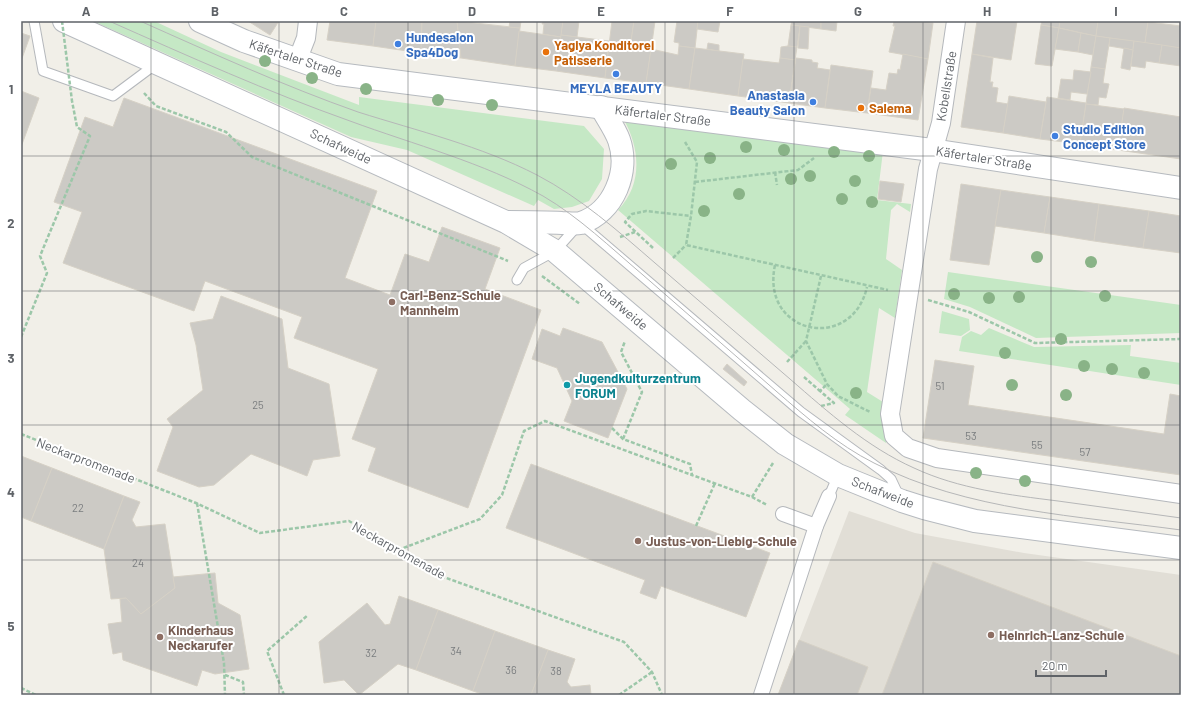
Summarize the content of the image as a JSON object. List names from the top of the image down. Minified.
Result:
{"streets":{"main road":["Käfertaler Straße","Schafweide"],"street":["Kobellstraße"],"path":["Neckarpromenade"]},"crossings":[["Käfertaler Straße","Kobellstraße"]],"places":["Hundesalon Spa4Dog","Yagiya Konditorei Patisserie","MEYLA BEAUTY","Anastasia Beauty Salon","Salema","Studio Edition Concept Store","Carl-Benz-Schule Mannheim","Jugendkulturzentrum FORUM","Justus-von-Liebig-Schule","Heinrich-Lanz-Schule","Kinderhaus Neckarufer"],"house_numbers":["51","25","53","55","57","22","24","34","32","36","38"],"scale_bar":"20 m","grid":{"columns":["A","B","C","D","E","F","G","H","I"],"rows":["1","2","3","4","5"]}}
